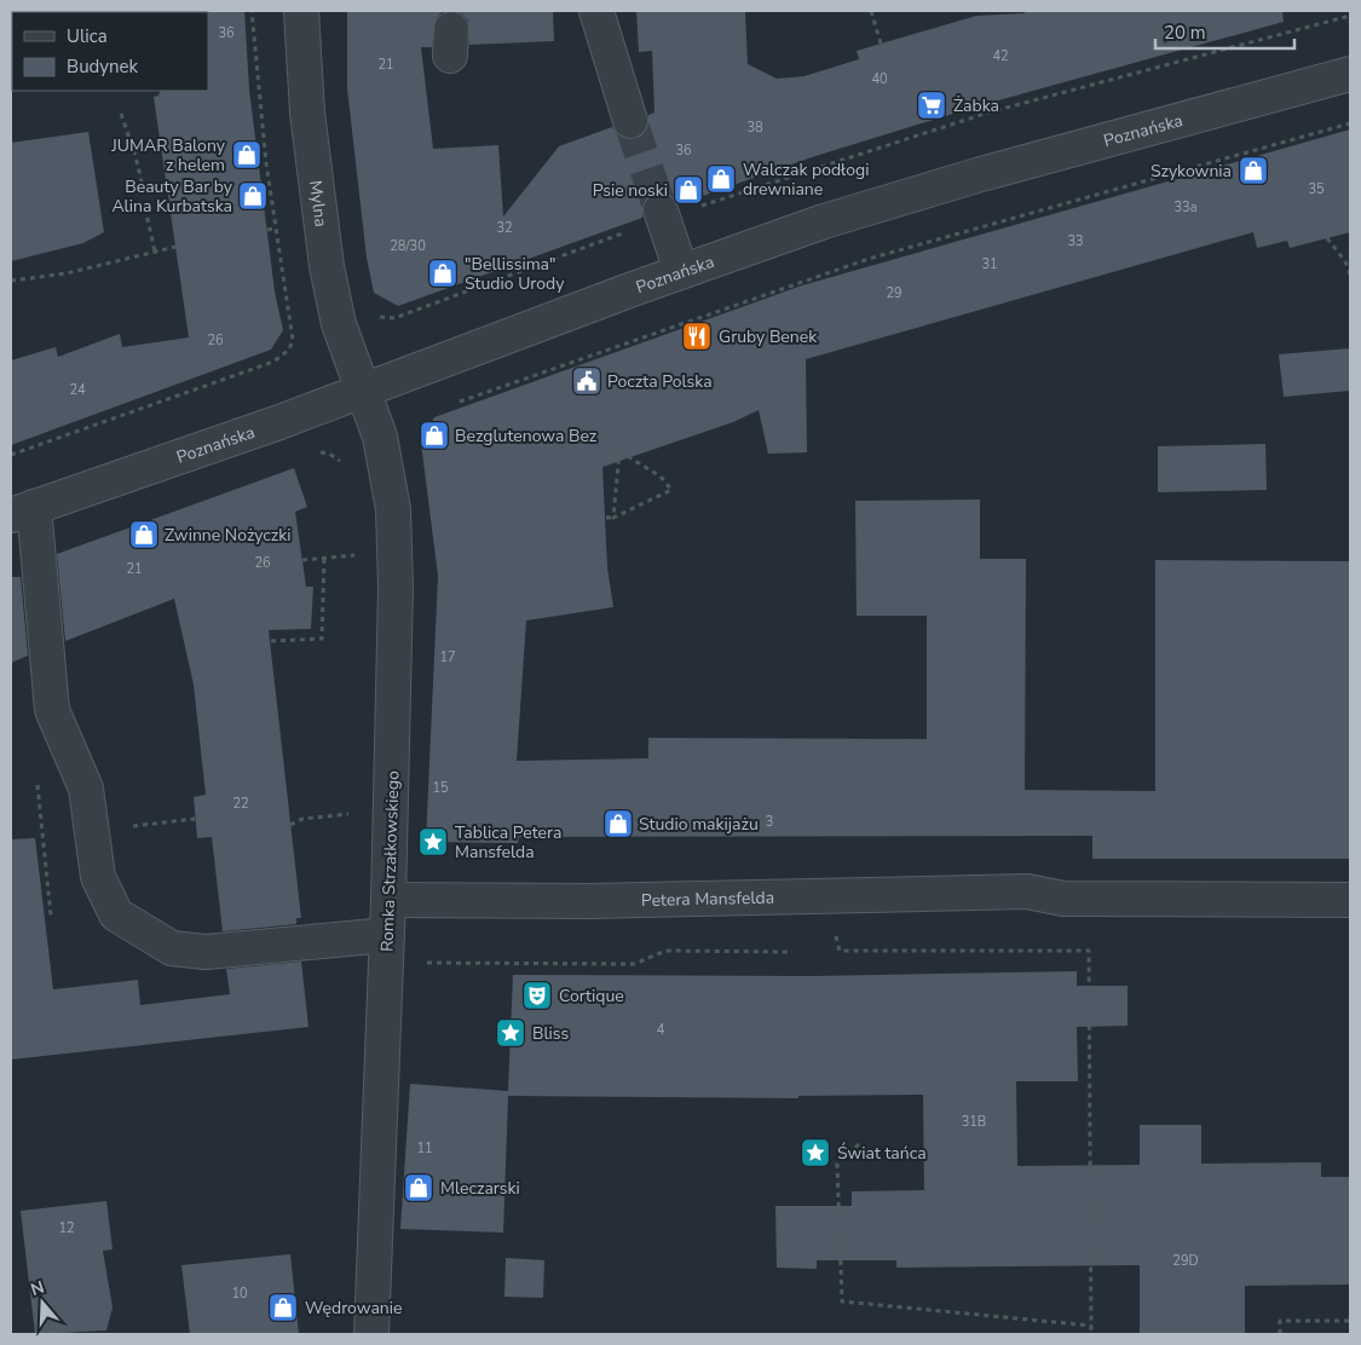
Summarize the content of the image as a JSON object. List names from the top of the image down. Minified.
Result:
{"streets":{"street":["Poznańska","Mylna","Romka Strzałkowskiego","Petera Mansfelda"]},"crossings":[["Poznańska","Mylna"],["Poznańska","Romka Strzałkowskiego"],["Mylna","Romka Strzałkowskiego"],["Romka Strzałkowskiego","Petera Mansfelda"]],"places":{"supermarket":["Żabka"],"shop":["JUMAR Balony z helem","Szykownia","Walczak podłogi drewniane","Psie noski","Beauty Bar by Alina Kurbatska","\"Bellissima\" Studio Urody","Bezglutenowa Bez","Zwinne Nożyczki","Studio makijażu","Mleczarski","Wędrowanie"],"restaurant":["Gruby Benek"],"public building":["Poczta Polska"],"place":["Tablica Petera Mansfelda","Bliss","Świat tańca"],"theatre":["Cortique"]},"house_numbers":["36","42","21","40","38","36","35","33a","32","33","28/30","31","29","26","24","26","21","17","15","22","3","4","31B","11","12","29D","10"],"legend":["Ulica","Budynek"],"scale_bar":"20 m","north":"top"}
